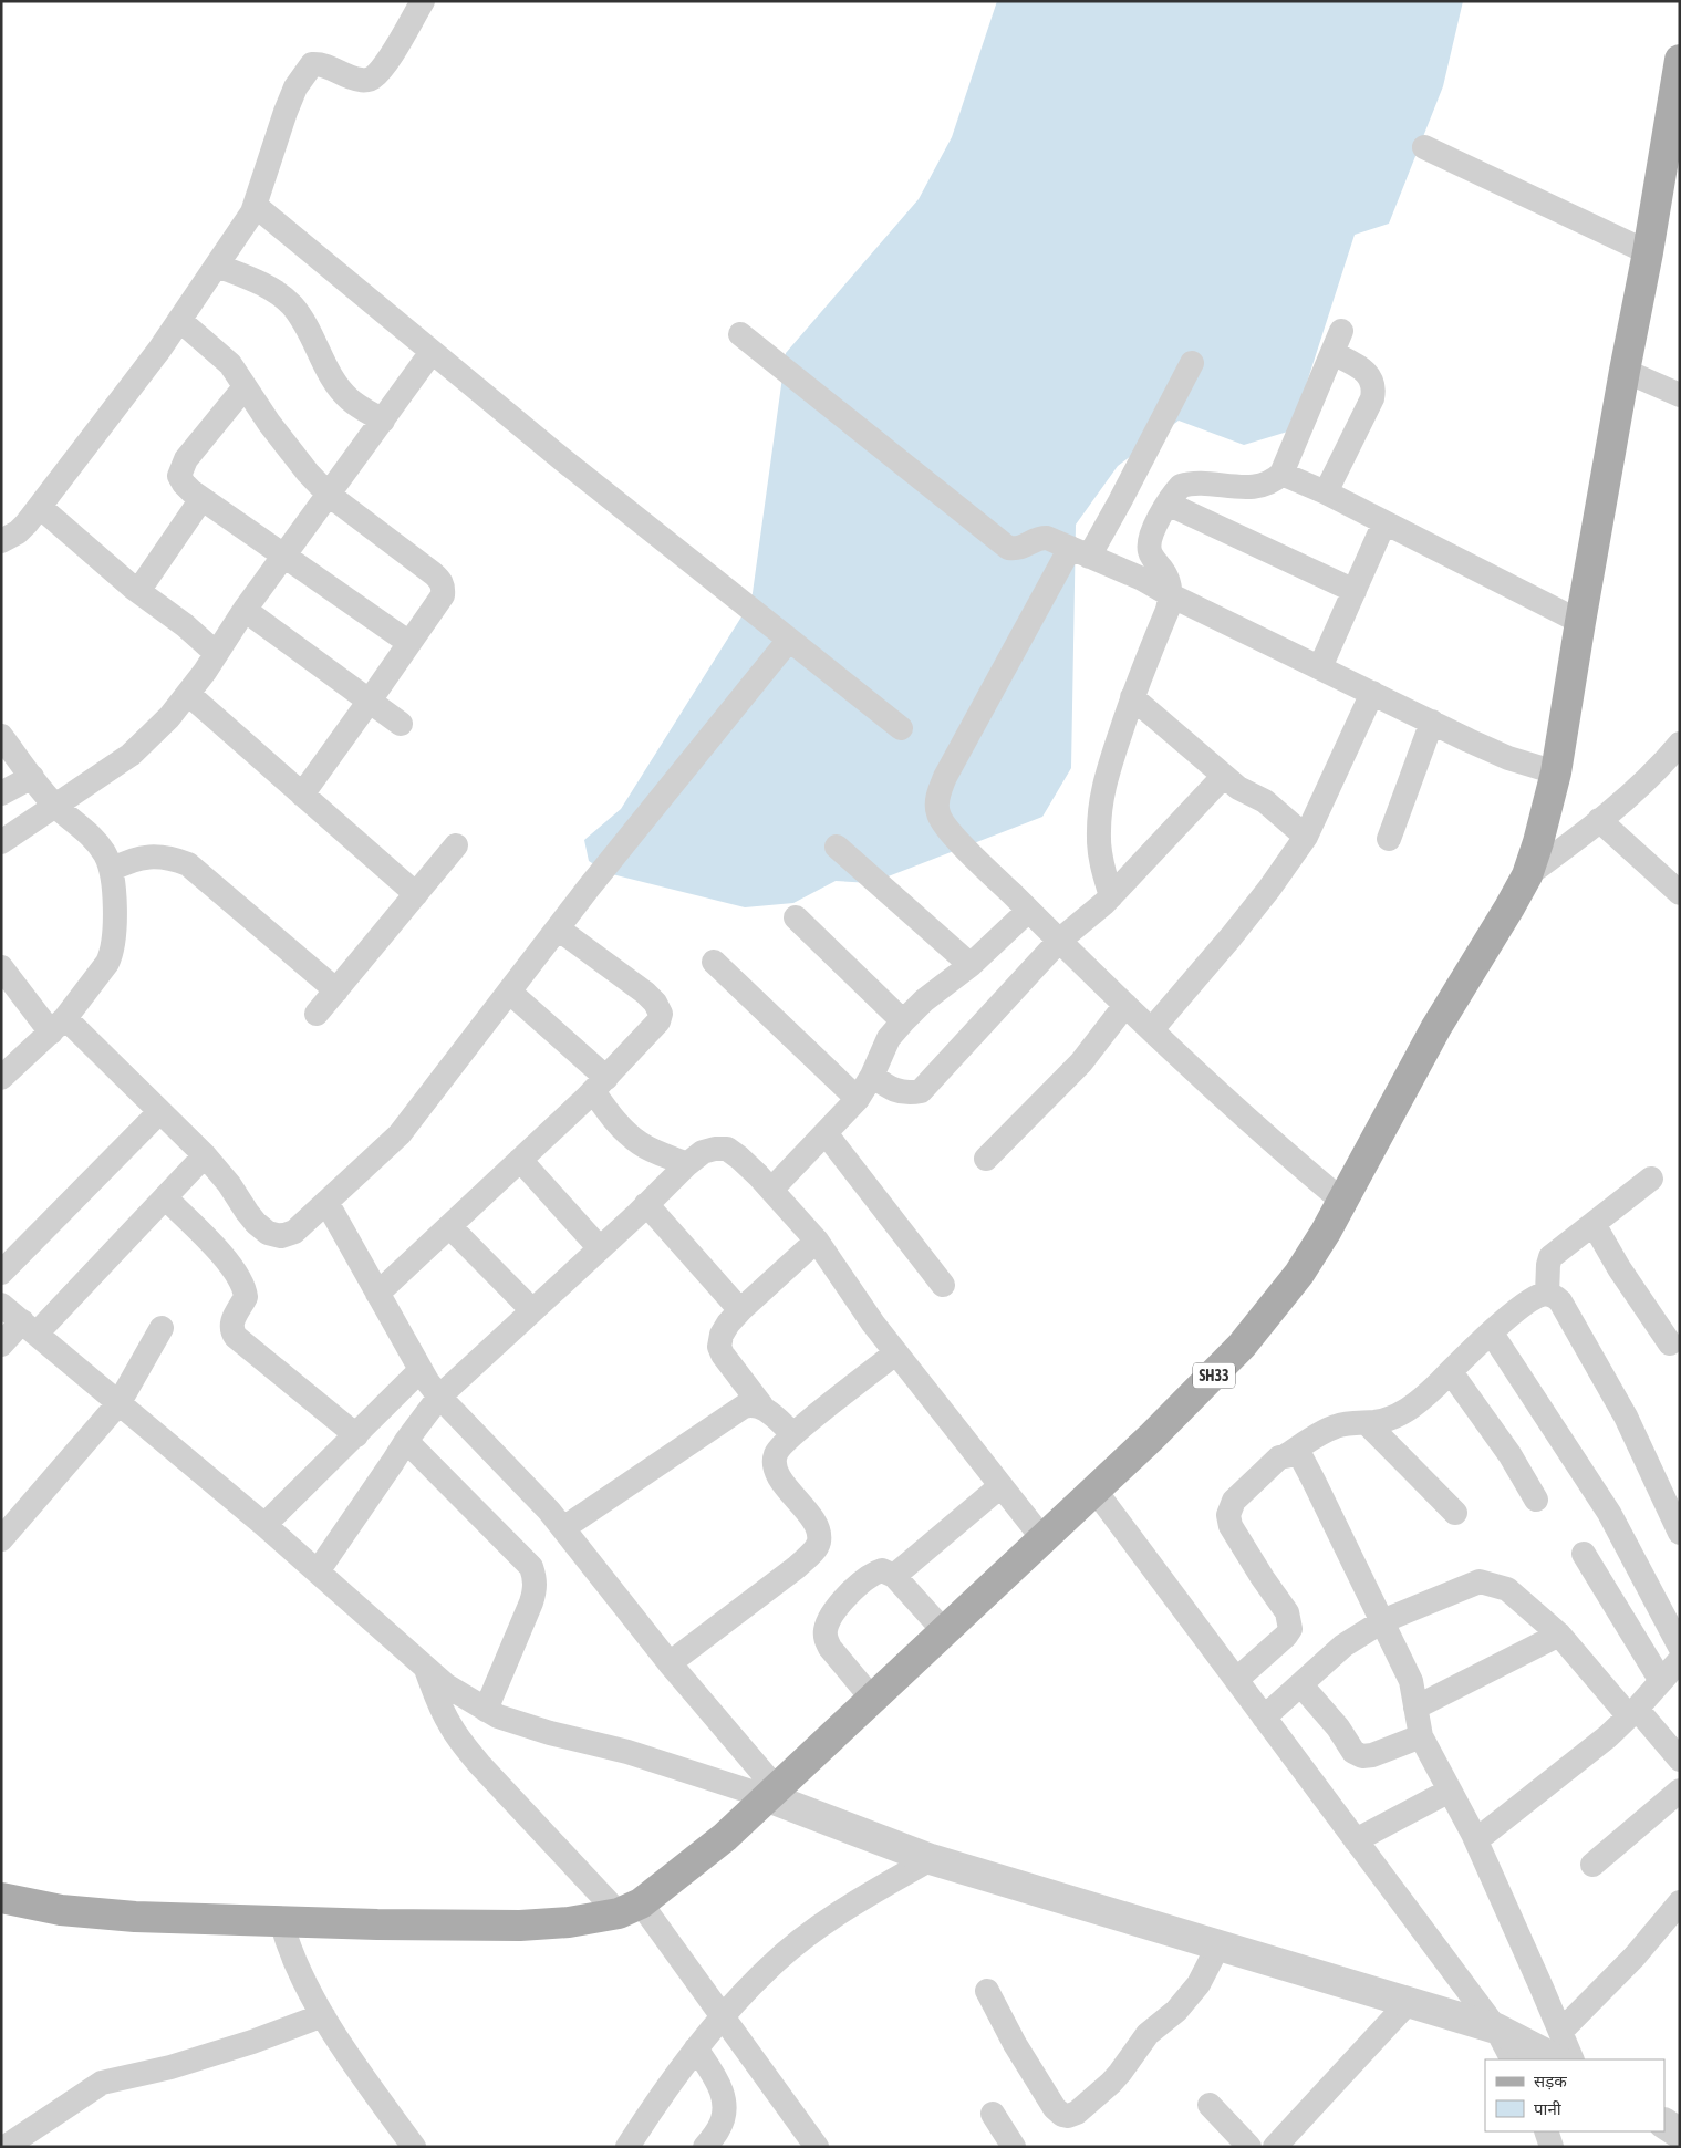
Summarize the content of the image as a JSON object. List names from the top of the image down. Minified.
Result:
{"streets":{"main road":["SH33"]},"legend":["सड़क","पानी"]}
